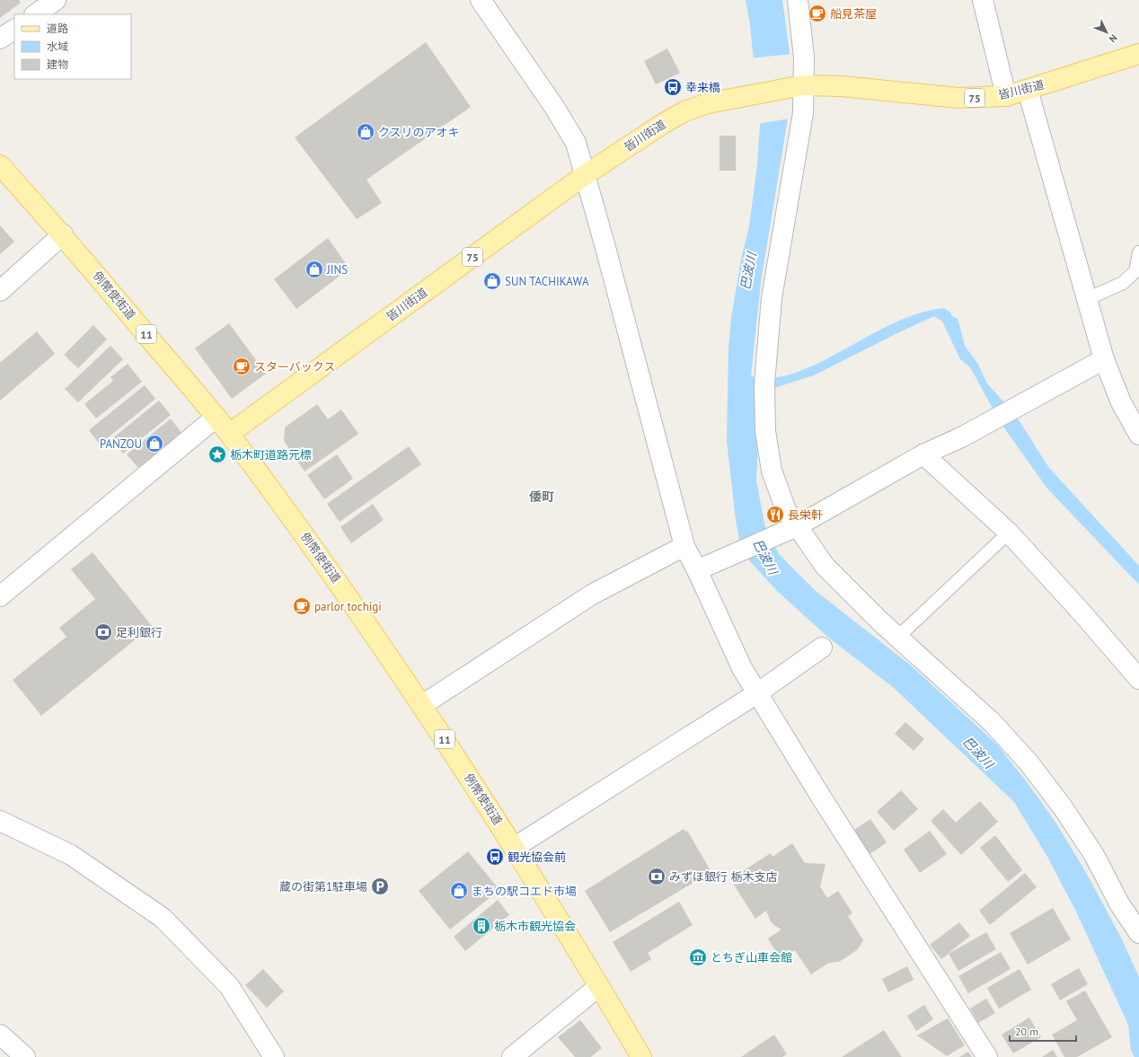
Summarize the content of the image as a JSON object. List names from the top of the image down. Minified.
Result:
{"streets":{"main road":["皆川街道","75","例幣使街道","11"]},"crossings":[["皆川街道","例幣使街道"]],"districts":["倭町"],"water":["巴波川"],"places":{"cafe":["船見茶屋","スターバックス","parlor tochigi"],"bus stop":["幸来橋","観光協会前"],"shop":["クスリのアオキ","JINS","SUN TACHIKAWA","PANZOU","まちの駅コエド市場"],"place":["栃木町道路元標"],"restaurant":["長栄軒"],"bank":["足利銀行","みずほ銀行 栃木支店"],"parking":["蔵の街第1駐車場"],"building":["栃木市観光協会"],"museum":["とちぎ山車会館"]},"legend":["道路","水域","建物"],"scale_bar":"20 m","north":"bottom right"}
